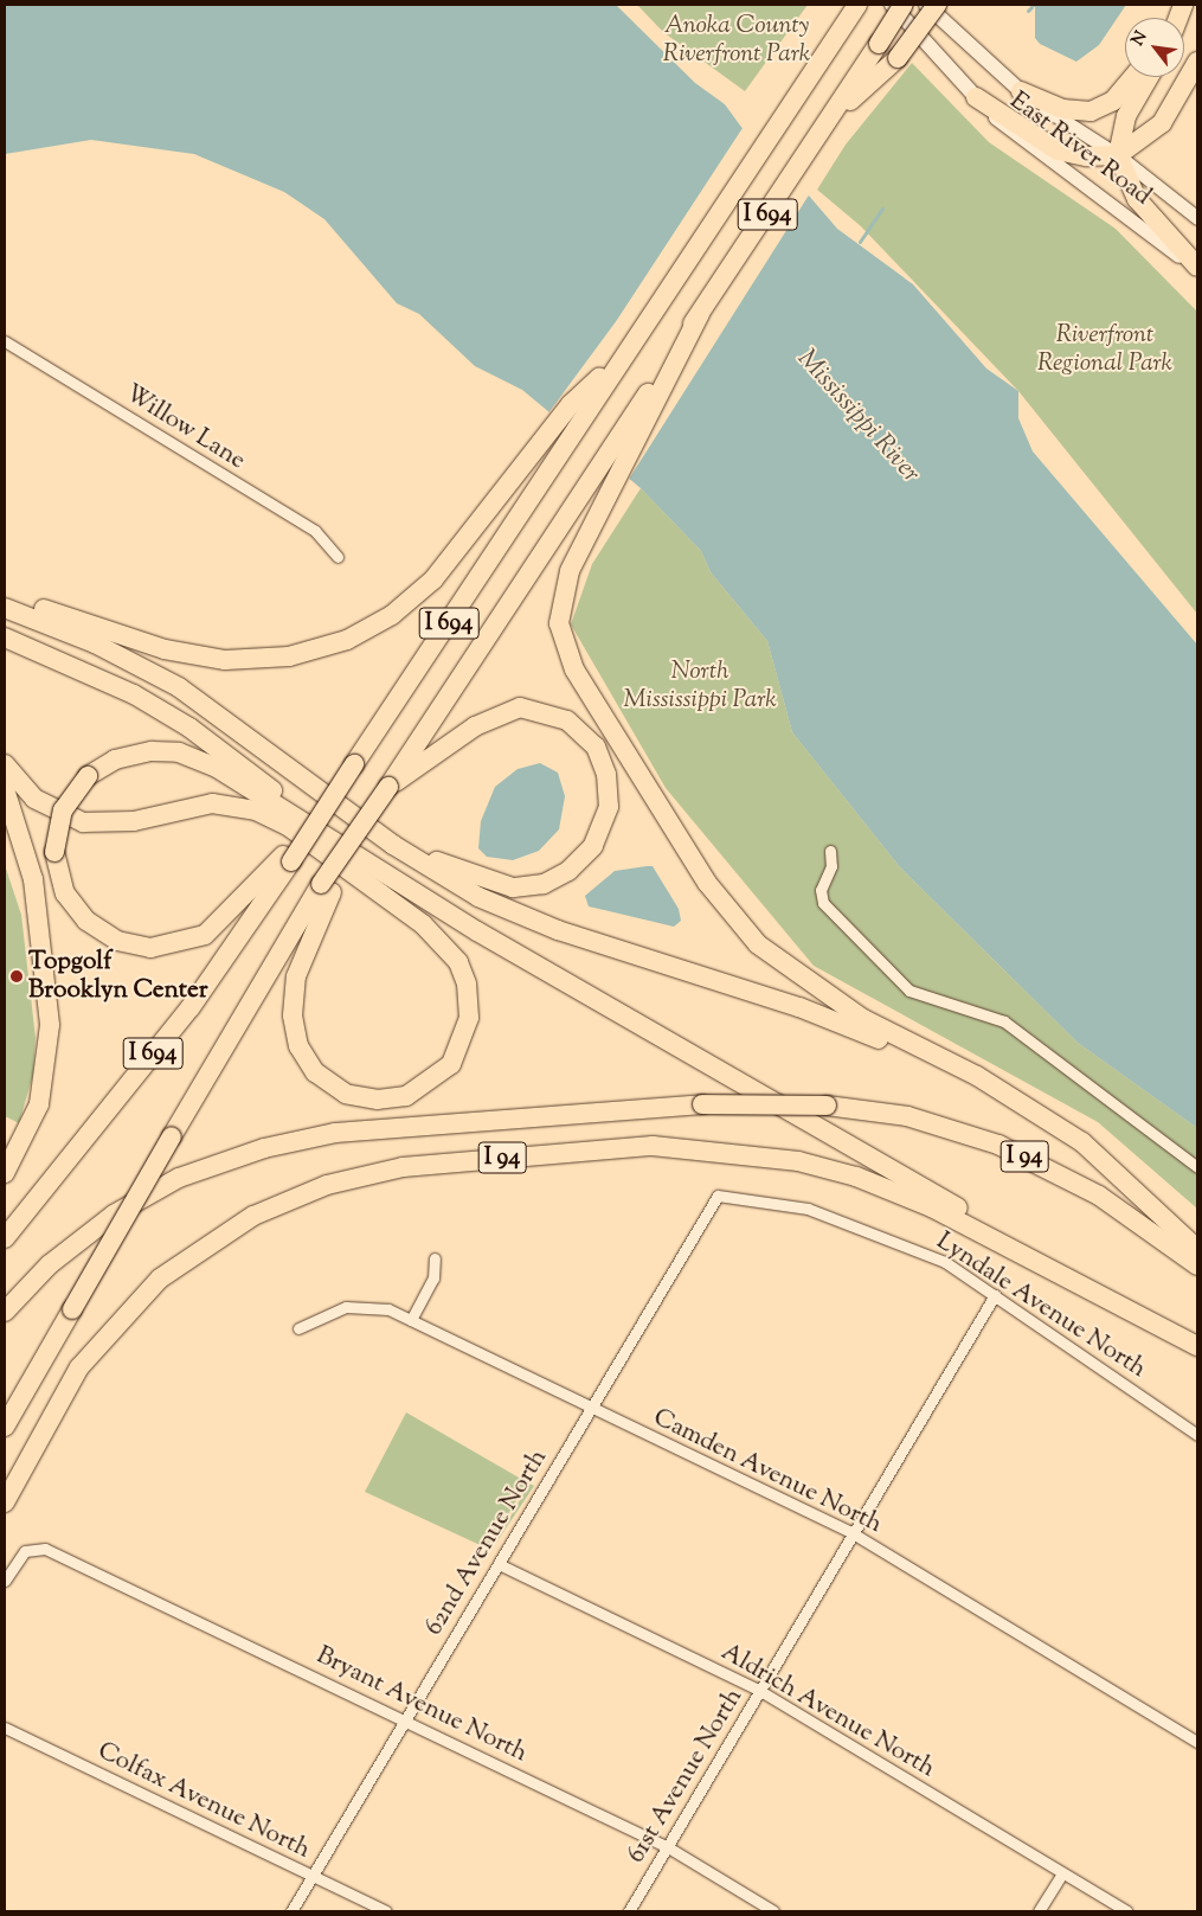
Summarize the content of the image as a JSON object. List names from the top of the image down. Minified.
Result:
{"streets":{"highway":["I 694","I 94"],"main road":["East River Road"],"street":["Willow Lane","Lyndale Avenue North","Camden Avenue North","62nd Avenue North","Bryant Avenue North","Aldrich Avenue North","61st Avenue North","Colfax Avenue North"]},"crossings":[["Lyndale Avenue North","62nd Avenue North"],["Lyndale Avenue North","61st Avenue North"],["Camden Avenue North","62nd Avenue North"],["Camden Avenue North","61st Avenue North"],["62nd Avenue North","Bryant Avenue North"],["62nd Avenue North","Aldrich Avenue North"],["62nd Avenue North","Colfax Avenue North"],["Bryant Avenue North","61st Avenue North"],["Aldrich Avenue North","61st Avenue North"]],"water":["Mississippi River"],"parks":["Anoka County Riverfront Park","Riverfront Regional Park","North Mississippi Park"],"places":["Topgolf Brooklyn Center"],"north":"top left"}
